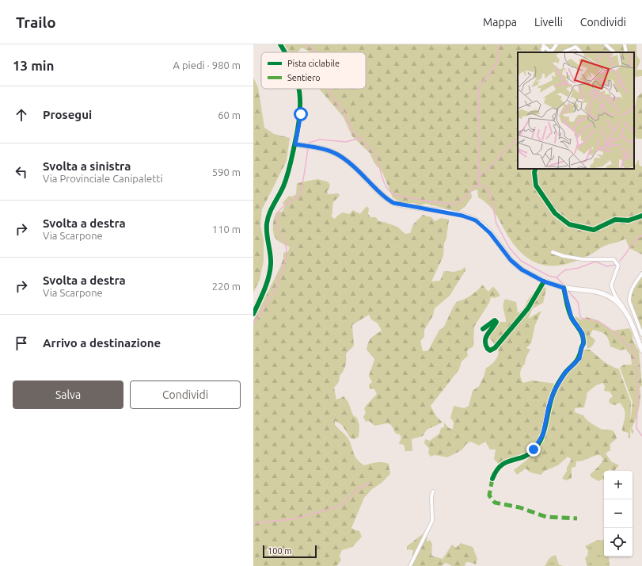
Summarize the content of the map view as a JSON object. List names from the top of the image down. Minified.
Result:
{"legend":["Pista ciclabile","Sentiero"],"scale_bar":"100 m","page":{"header":"Trailo","nav":["Mappa","Livelli","Condividi"],"heading":["13 min","A piedi · 980 m"],"list":[["Prosegui","60 m"],["Svolta a sinistra","Via Provinciale Canipaletti","590 m"],["Svolta a destra","Via Scarpone","110 m"],["Svolta a destra","Via Scarpone","220 m"],"Arrivo a destinazione"],"buttons":["Salva","Condividi"],"map_buttons":["+","−"],"scale":"100 m"}}
